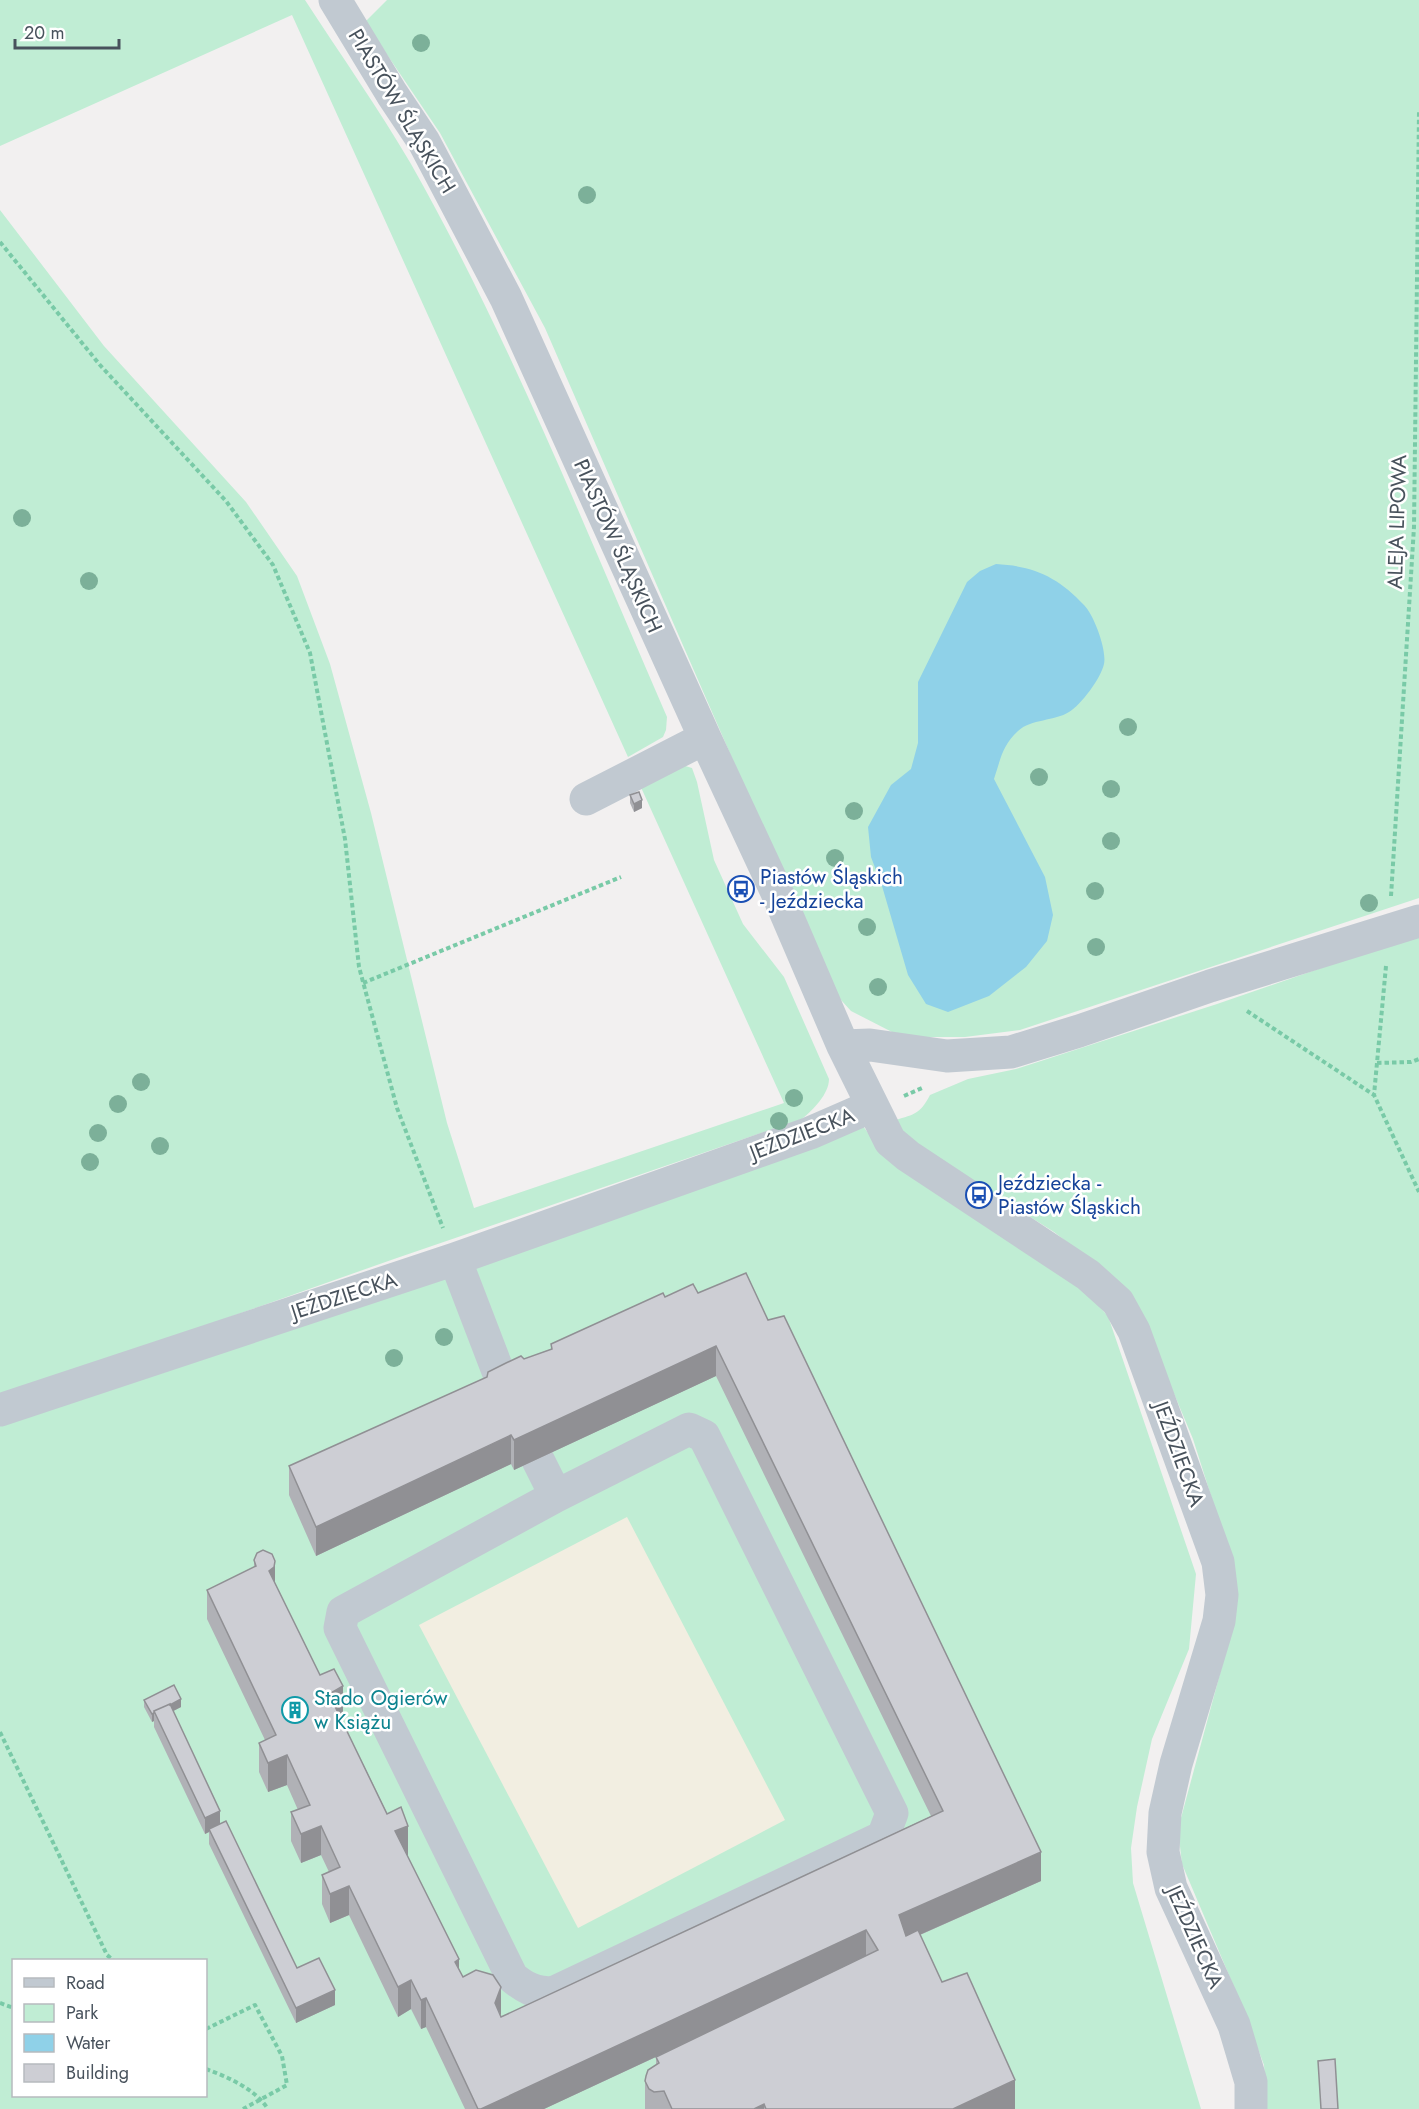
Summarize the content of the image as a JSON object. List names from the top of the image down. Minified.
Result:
{"streets":{"street":["PIASTÓW ŚLĄSKICH","JEŹDZIECKA"],"path":["ALEJA LIPOWA"]},"crossings":[["PIASTÓW ŚLĄSKICH","JEŹDZIECKA"]],"places":{"bus stop":["Piastów Śląskich - Jeździecka","Jeździecka - Piastów Śląskich"],"building":["Stado Ogierów w Książu"]},"legend":["Road","Park","Water","Building"],"scale_bar":"20 m"}
